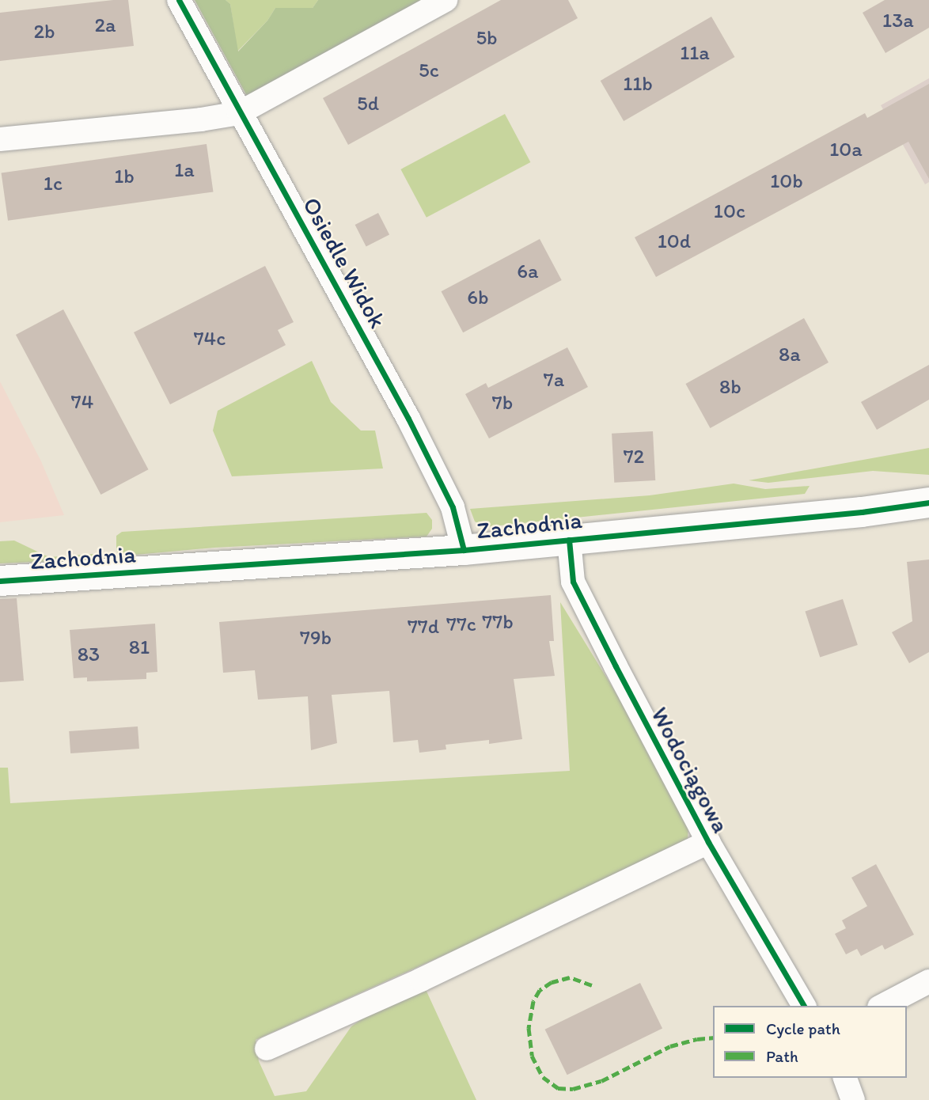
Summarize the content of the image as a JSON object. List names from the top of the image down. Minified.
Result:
{"streets":{"street":["Osiedle Widok","Zachodnia","Wodociągowa"]},"crossings":[["Osiedle Widok","Zachodnia"],["Zachodnia","Wodociągowa"]],"house_numbers":["13a","2a","2b","5b","11a","5c","11b","5d","10a","1a","1b","10b","1c","10c","10d","6a","6b","74c","8a","7a","8b","74","7b","72","77b","77c","77d","79b","81","83"],"legend":["Cycle path","Path"]}
